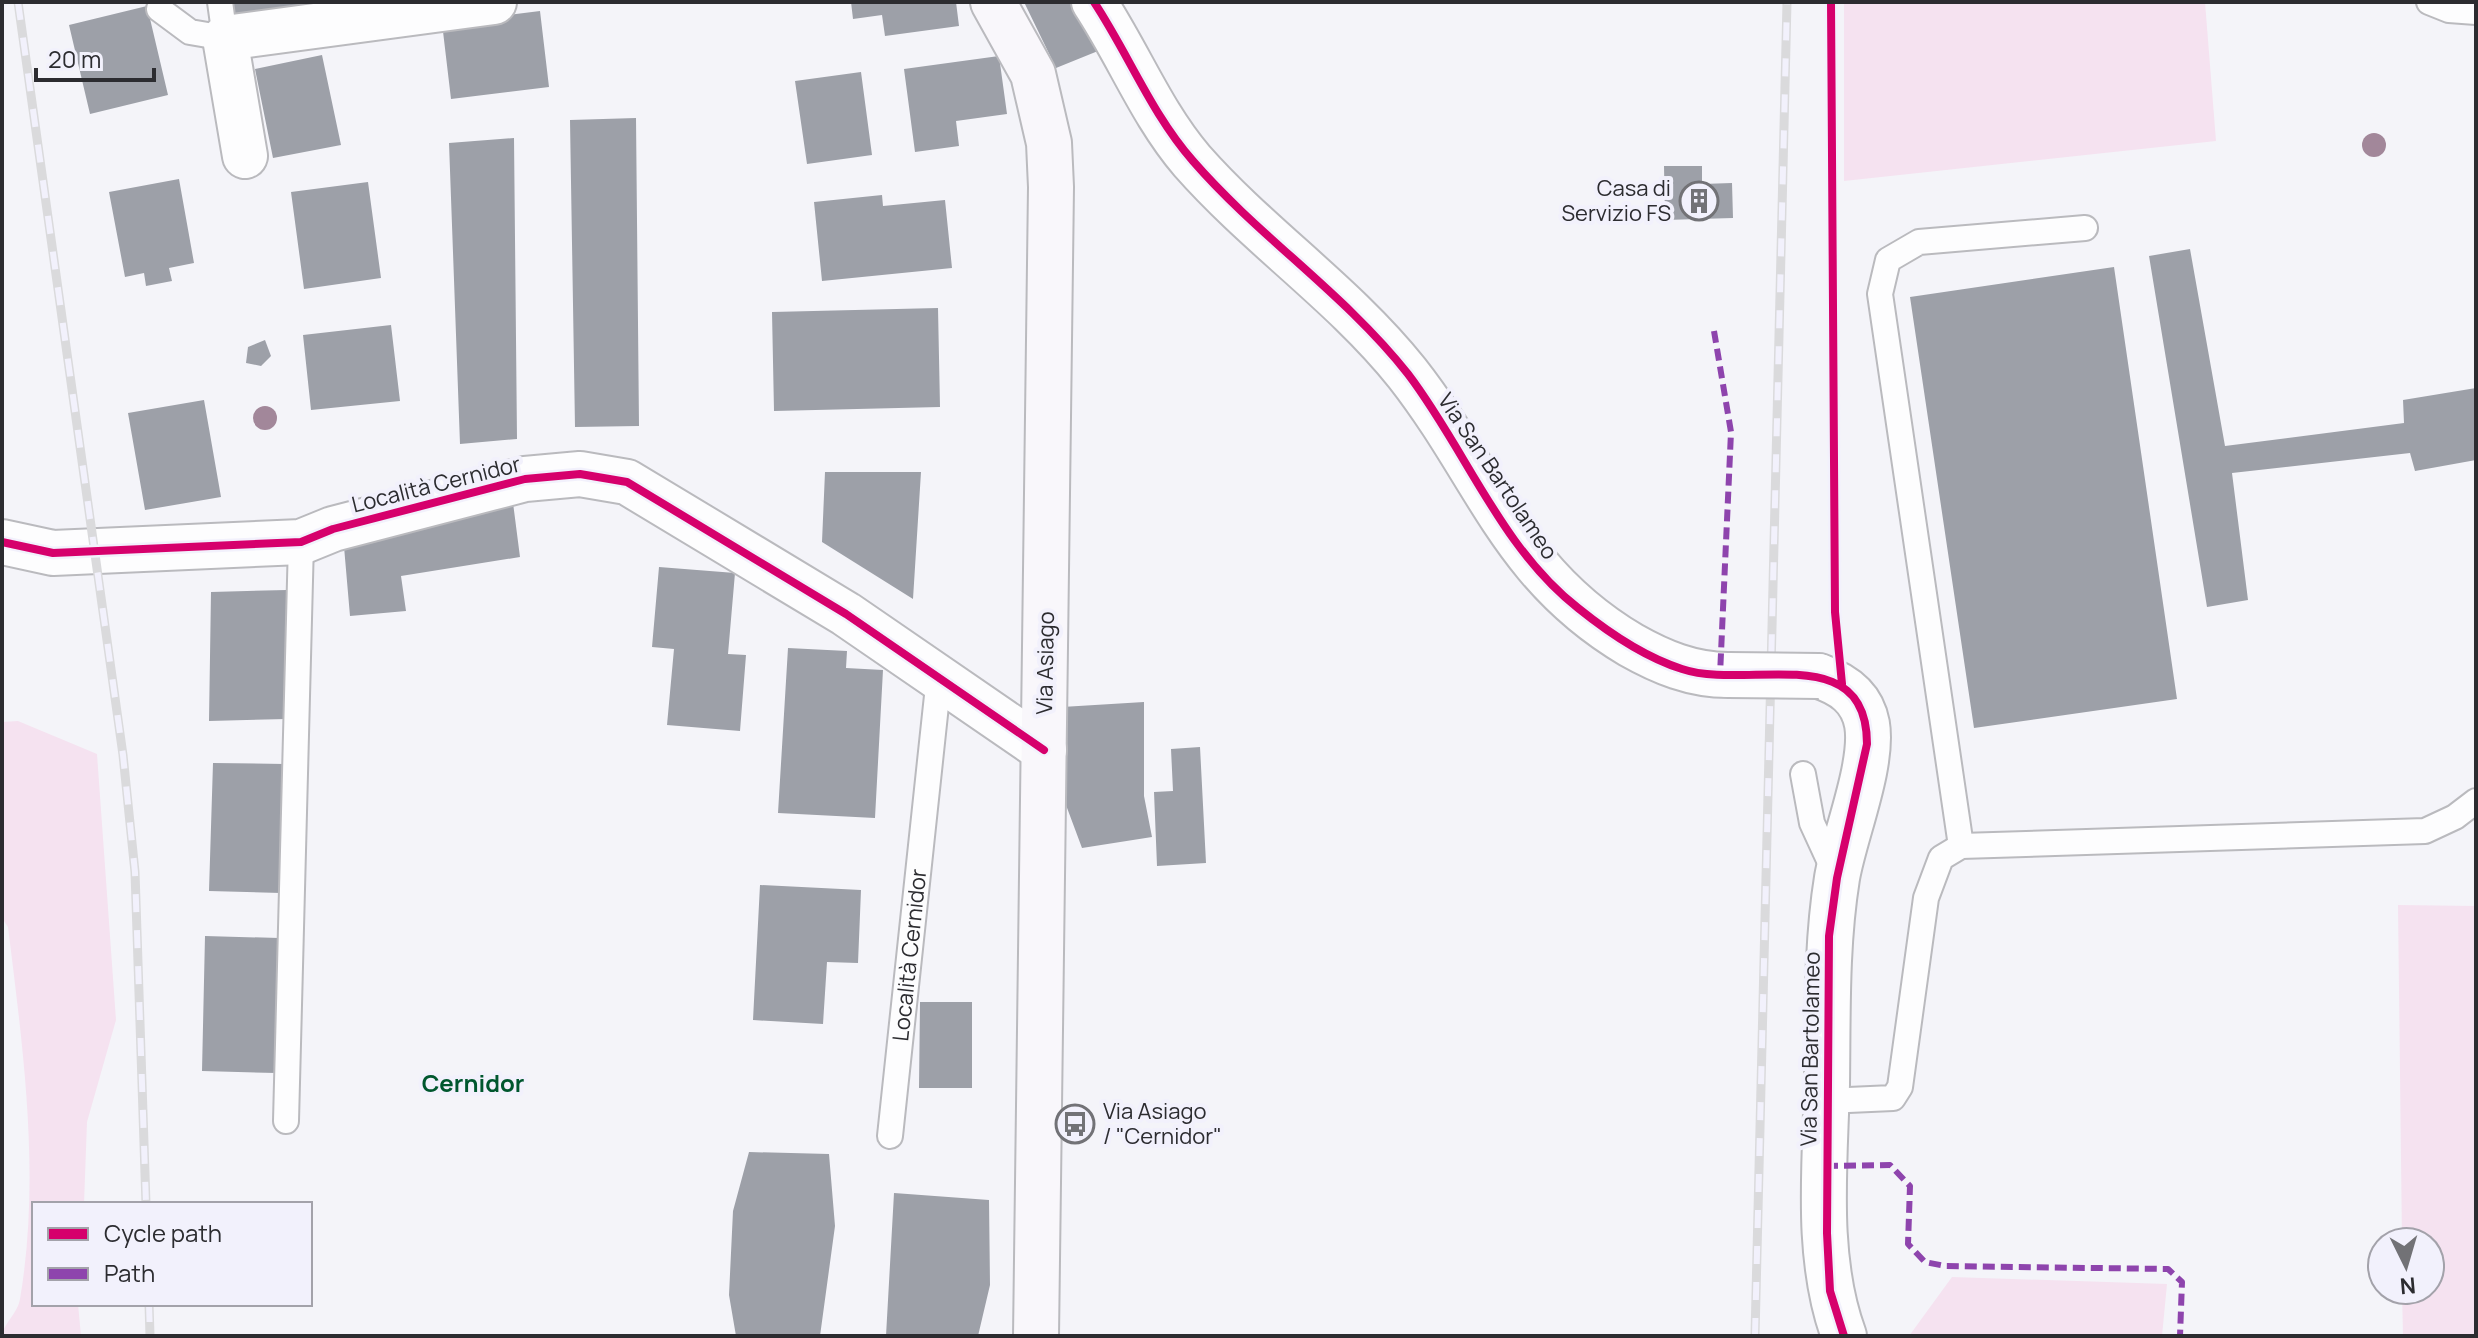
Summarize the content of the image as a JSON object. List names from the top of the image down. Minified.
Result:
{"streets":{"main road":["Via Asiago"],"street":["Via San Bartolameo","Località Cernidor"]},"crossings":[["Località Cernidor","Via Asiago"]],"districts":["Cernidor"],"places":{"building":["Casa di Servizio FS"],"bus stop":["Via Asiago / \"Cernidor\""]},"legend":["Cycle path","Path"],"scale_bar":"20 m","north":"bottom"}
